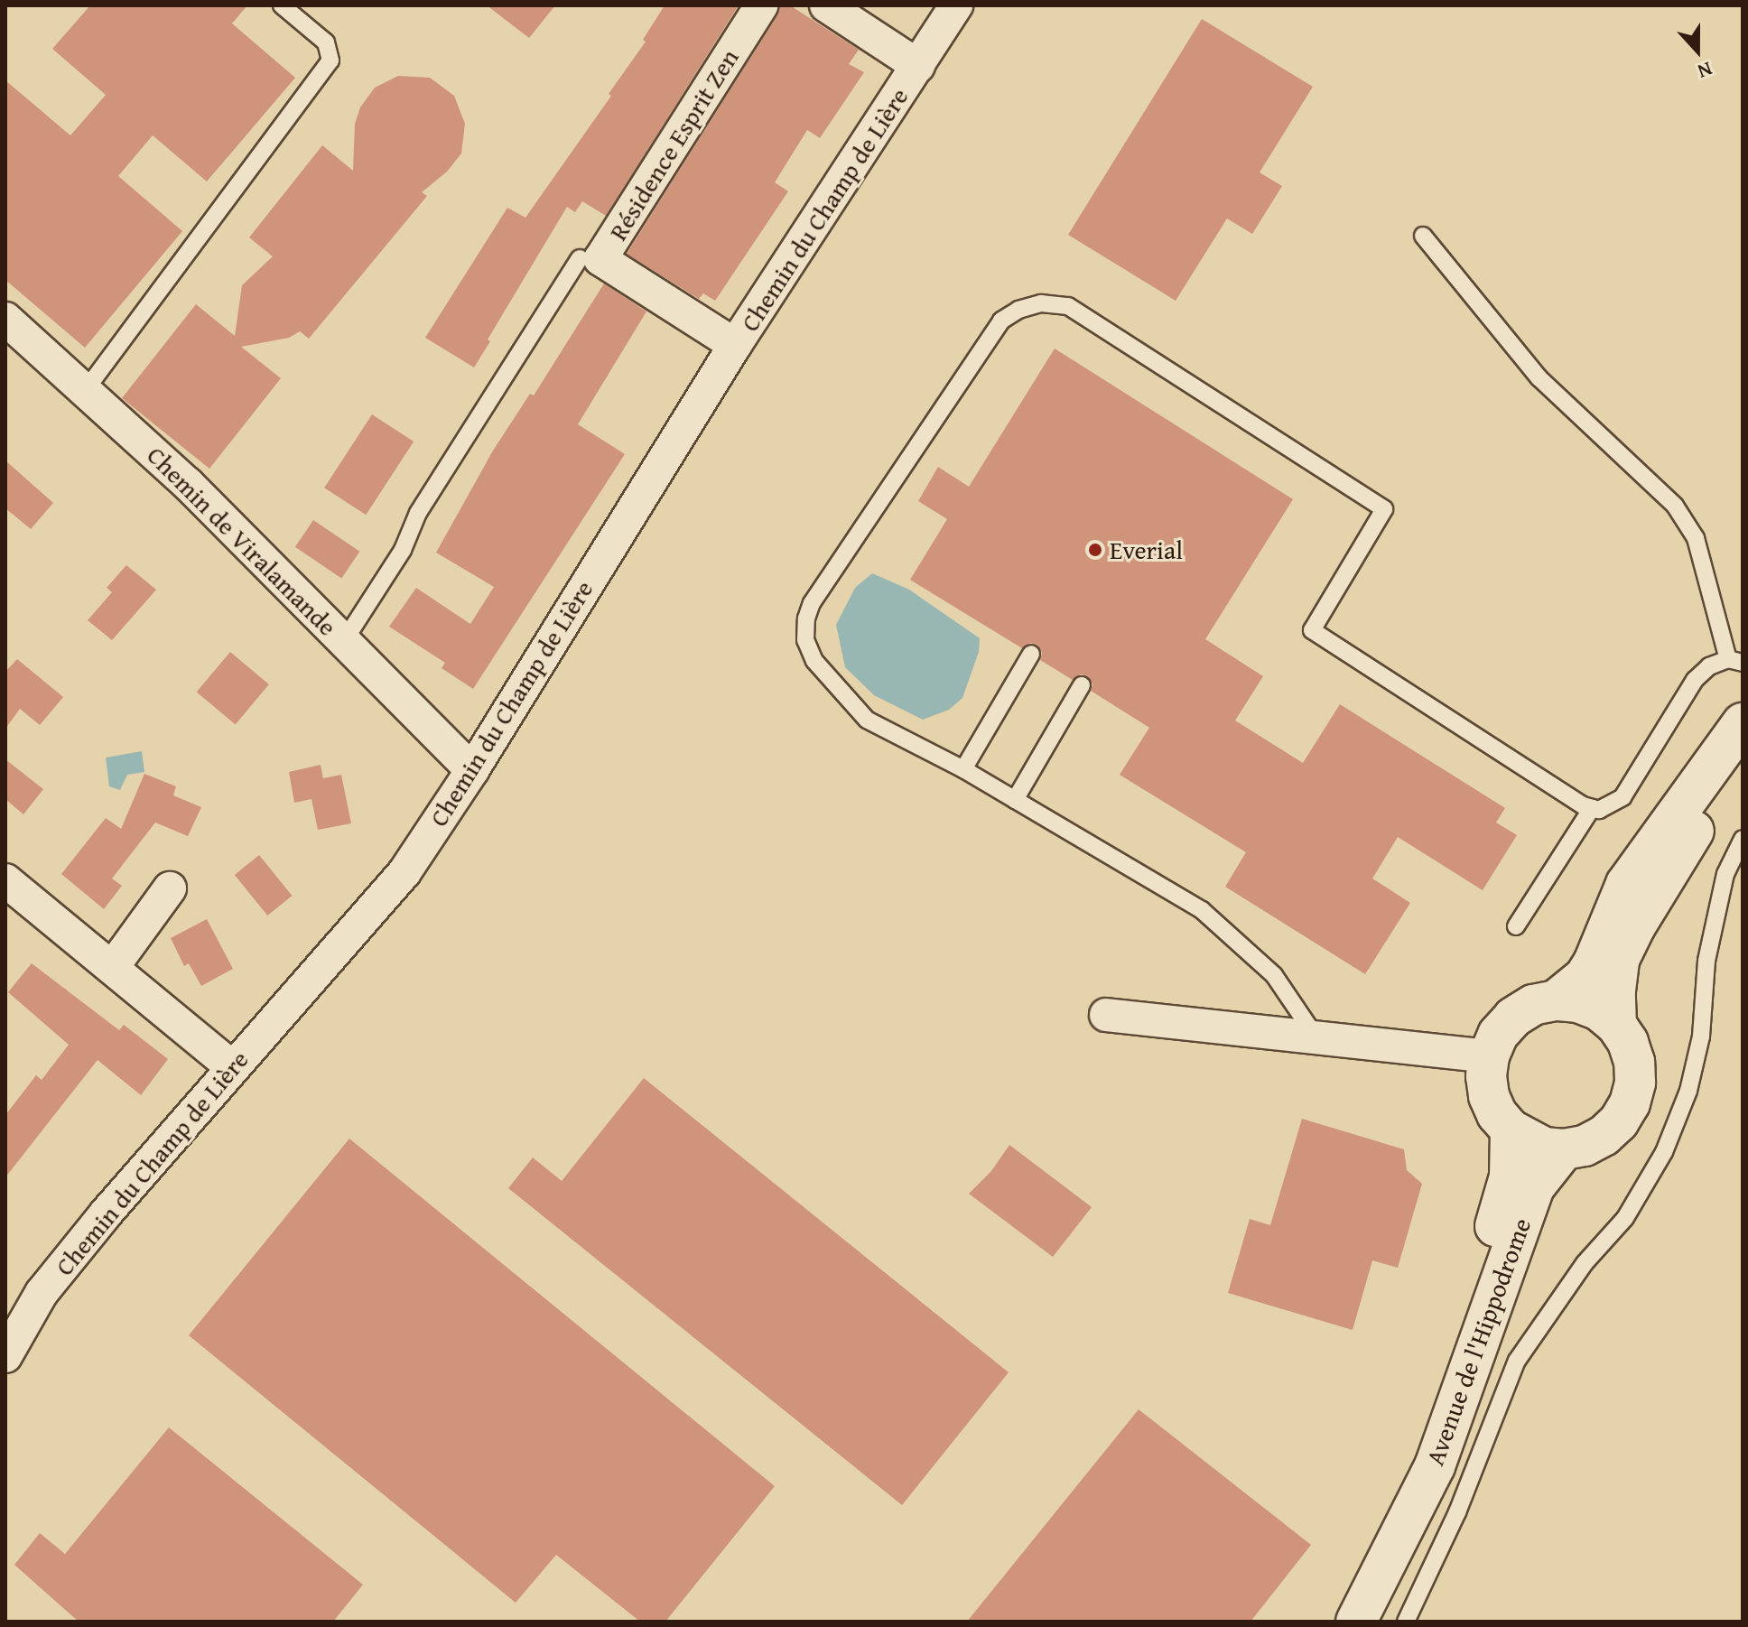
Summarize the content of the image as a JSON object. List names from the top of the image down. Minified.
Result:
{"streets":{"main road":["Avenue de l'Hippodrome"],"street":["Résidence Esprit Zen","Chemin du Champ de Lière","Chemin de Viralamande"]},"crossings":[["Résidence Esprit Zen","Chemin du Champ de Lière"],["Chemin du Champ de Lière","Chemin de Viralamande"]],"places":["Everial"],"north":"bottom"}
